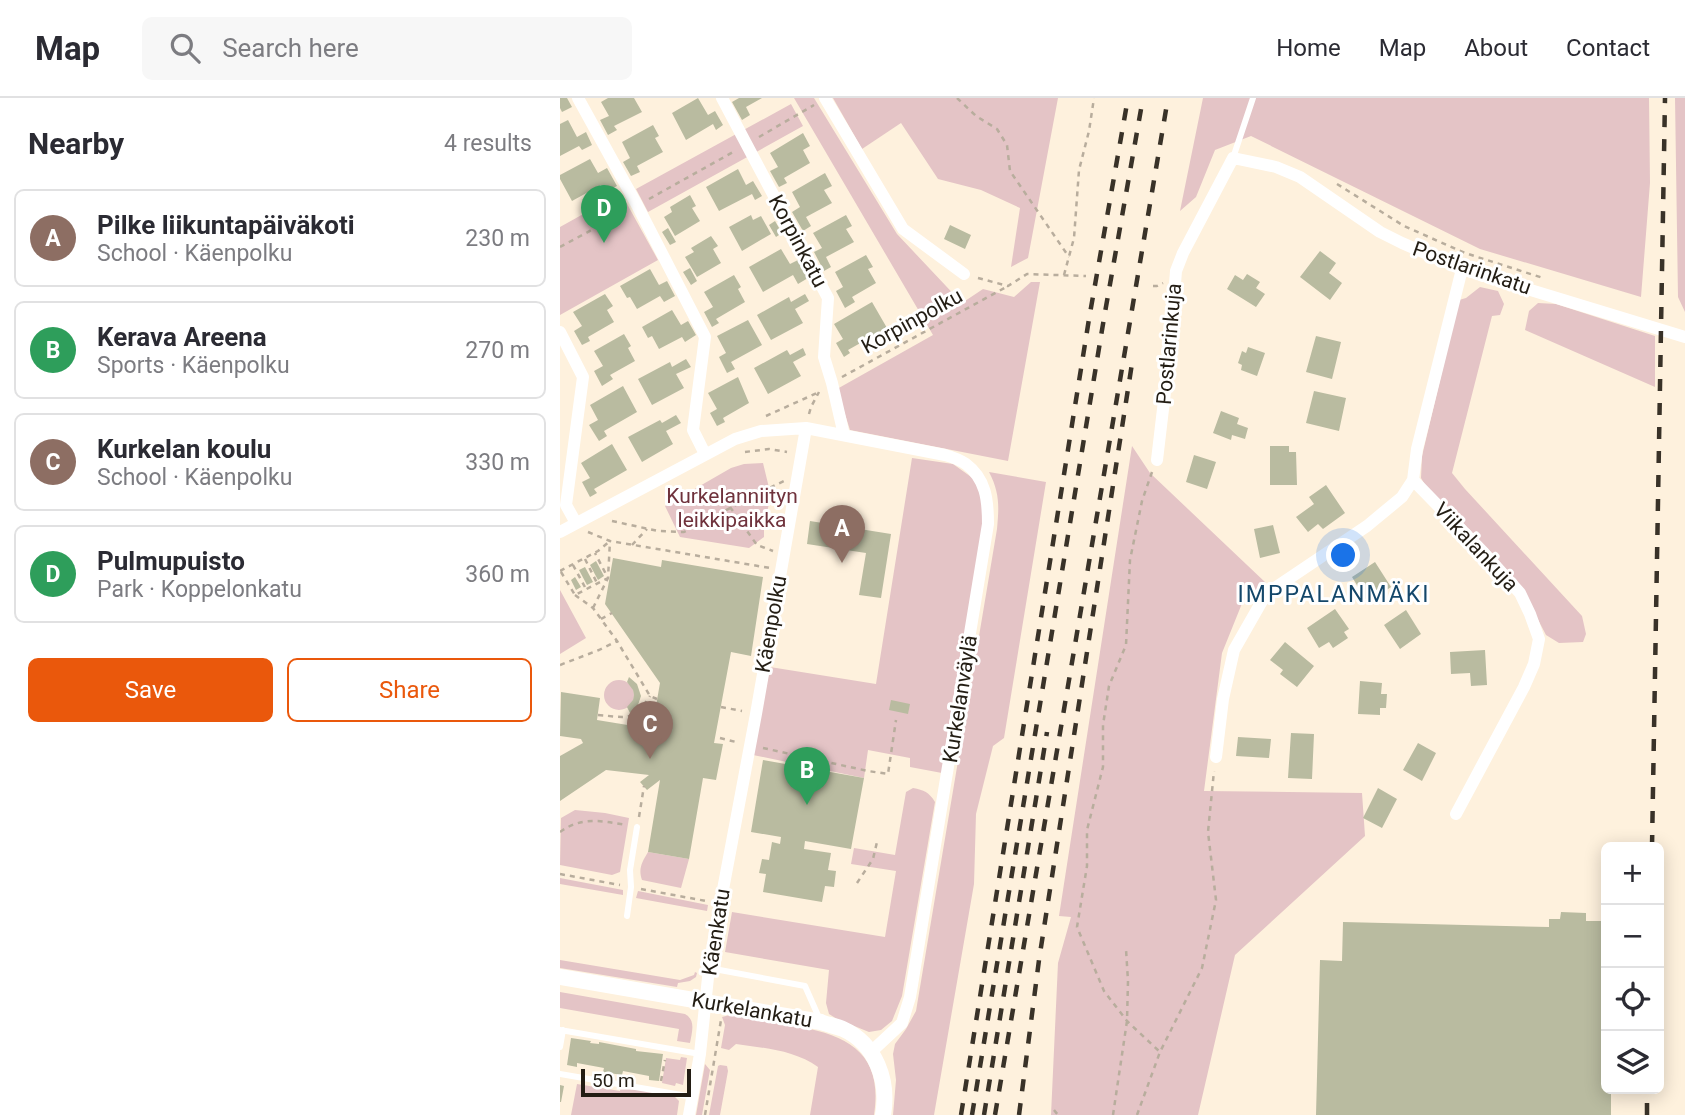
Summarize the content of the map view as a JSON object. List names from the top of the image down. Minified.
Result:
{"streets":{"street":["Korpinkatu","Postlarinkatu","Postlarinkuja","Viikalankuja","Käenpolku","Kurkelanväylä","Käenkatu","Kurkelankatu"],"path":["Korpinpolku"]},"crossings":[["Korpinkatu","Korpinpolku"],["Korpinkatu","Kurkelanväylä"],["Postlarinkatu","Postlarinkuja"],["Käenpolku","Kurkelanväylä"],["Käenpolku","Käenkatu"],["Kurkelanväylä","Kurkelankatu"],["Käenkatu","Kurkelankatu"]],"districts":["IMPPALANMÄKI"],"parks":["Kurkelanniityn leikkipaikka"],"scale_bar":"50 m","page":{"header":"Map","search":"Search here","nav":["Home","Map","About","Contact"],"heading":["Nearby","4 results"],"pins":["D","A","C","B"],"list":[{"mark":"A","name":"Pilke liikuntapäiväkoti","note":"School · Käenpolku","value":"230 m"},{"mark":"B","name":"Kerava Areena","note":"Sports · Käenpolku","value":"270 m"},{"mark":"C","name":"Kurkelan koulu","note":"School · Käenpolku","value":"330 m"},{"mark":"D","name":"Pulmupuisto","note":"Park · Koppelonkatu","value":"360 m"}],"buttons":["Save","Share"],"map_buttons":["+","−"],"scale":"50 m"}}
